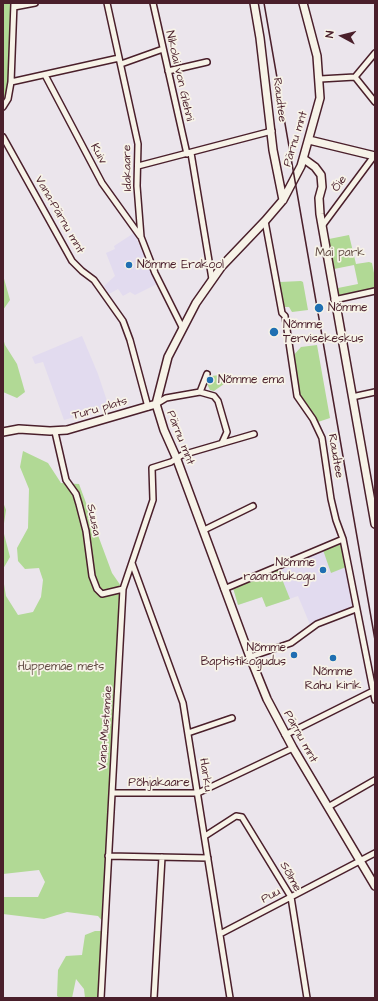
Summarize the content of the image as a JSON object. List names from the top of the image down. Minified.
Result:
{"streets":{"main road":["Raudtee","Pärnu mnt","Turu plats"],"street":["Nikolai von Glehni","Kuiv","Idakaare","Õie","Vana-Pärnu mnt","Suusa","Vana-Mustamäe","Harku","Põhjakaare","Sõlme","Puu"]},"crossings":[["Nikolai von Glehni","Pärnu mnt"],["Raudtee","Pärnu mnt"],["Pärnu mnt","Idakaare"],["Pärnu mnt","Turu plats"],["Pärnu mnt","Vana-Mustamäe"],["Pärnu mnt","Põhjakaare"],["Pärnu mnt","Puu"],["Kuiv","Idakaare"],["Vana-Pärnu mnt","Turu plats"],["Turu plats","Suusa"],["Turu plats","Vana-Mustamäe"],["Suusa","Vana-Mustamäe"],["Vana-Mustamäe","Harku"],["Vana-Mustamäe","Põhjakaare"],["Harku","Põhjakaare"],["Harku","Sõlme"],["Harku","Puu"],["Sõlme","Puu"]],"parks":["Mai park","Hüppemäe mets"],"places":["Nõmme Erakool","Nõmme","Nõmme Tervisekeskus","Nõmme ema","Nõmme raamatukogu","Nõmme Baptistikogudus","Nõmme Rahu kirik"],"north":"left"}
